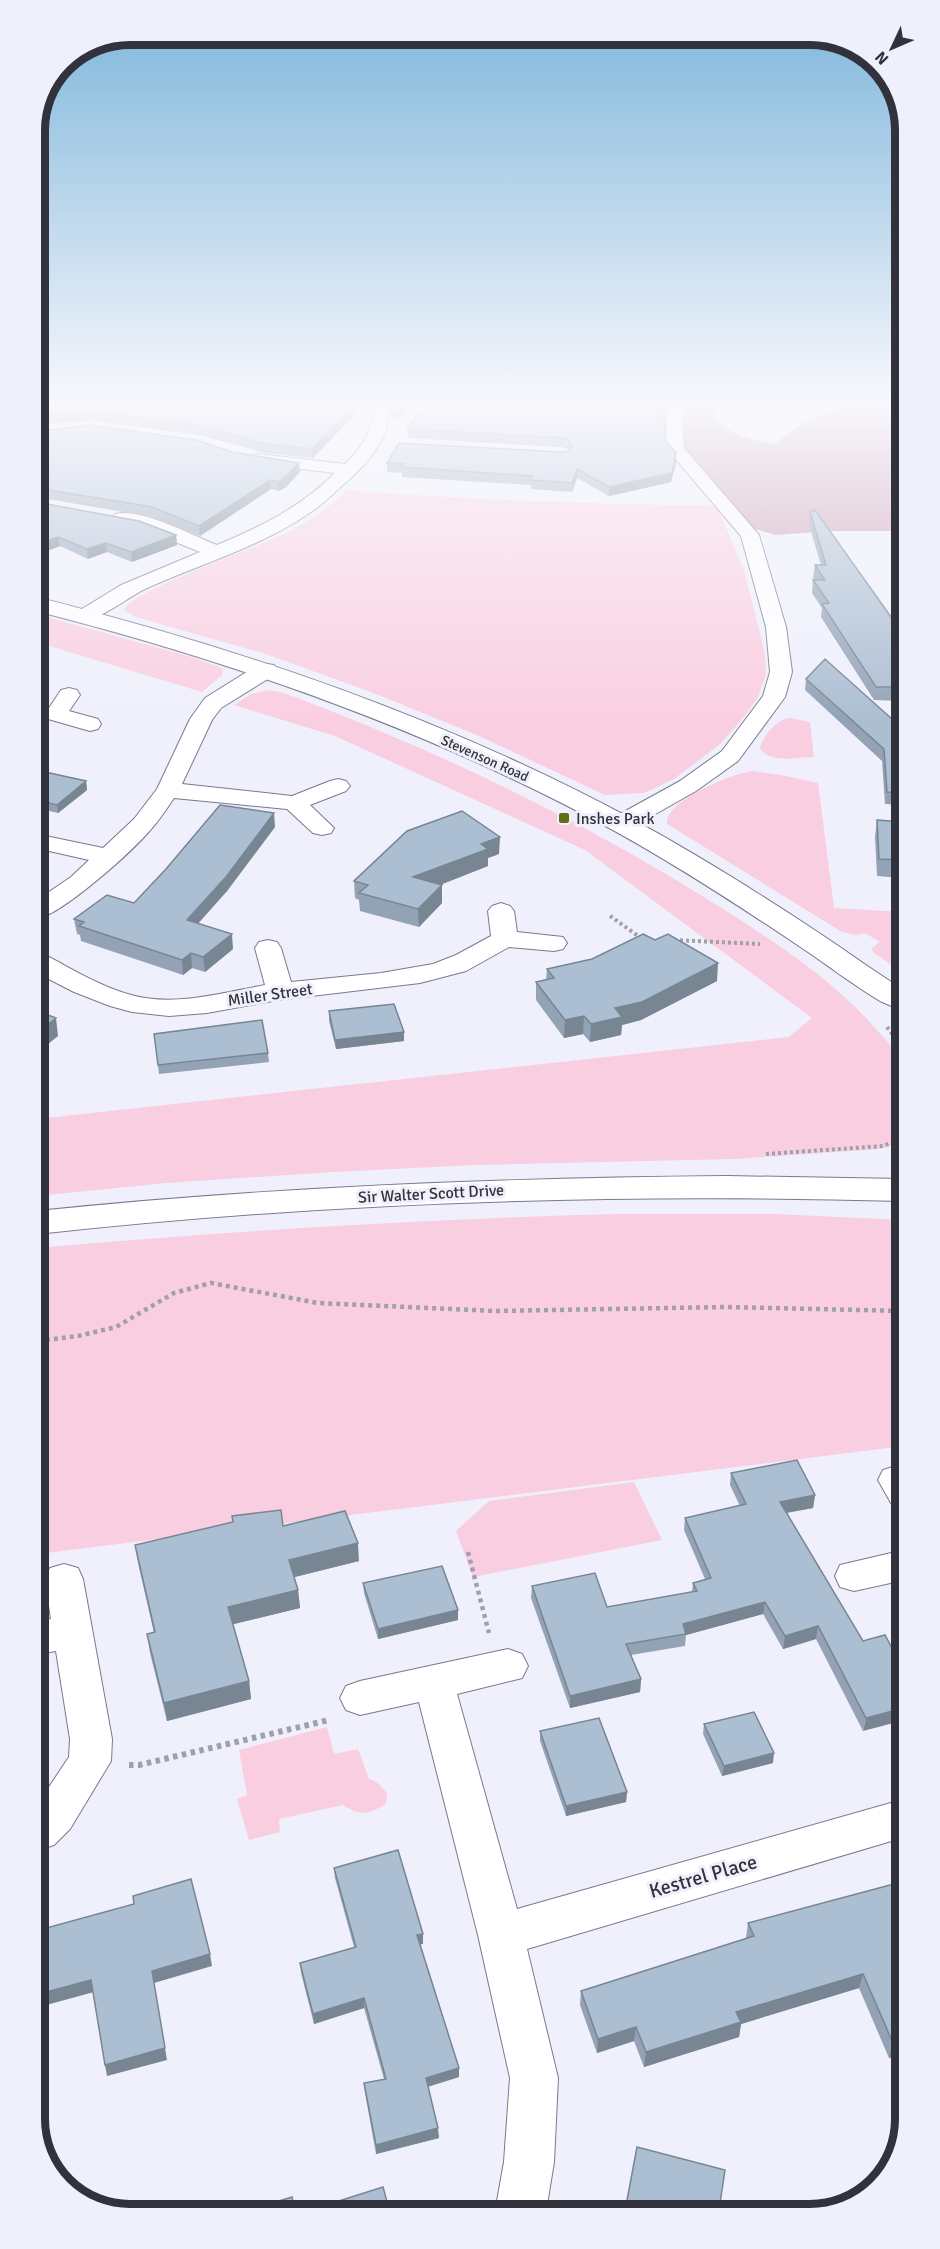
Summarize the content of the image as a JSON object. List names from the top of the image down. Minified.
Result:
{"streets":{"street":["Stevenson Road","Miller Street","Sir Walter Scott Drive","Kestrel Place"]},"places":{"transit":["Inshes Park"]},"north":"bottom left"}
